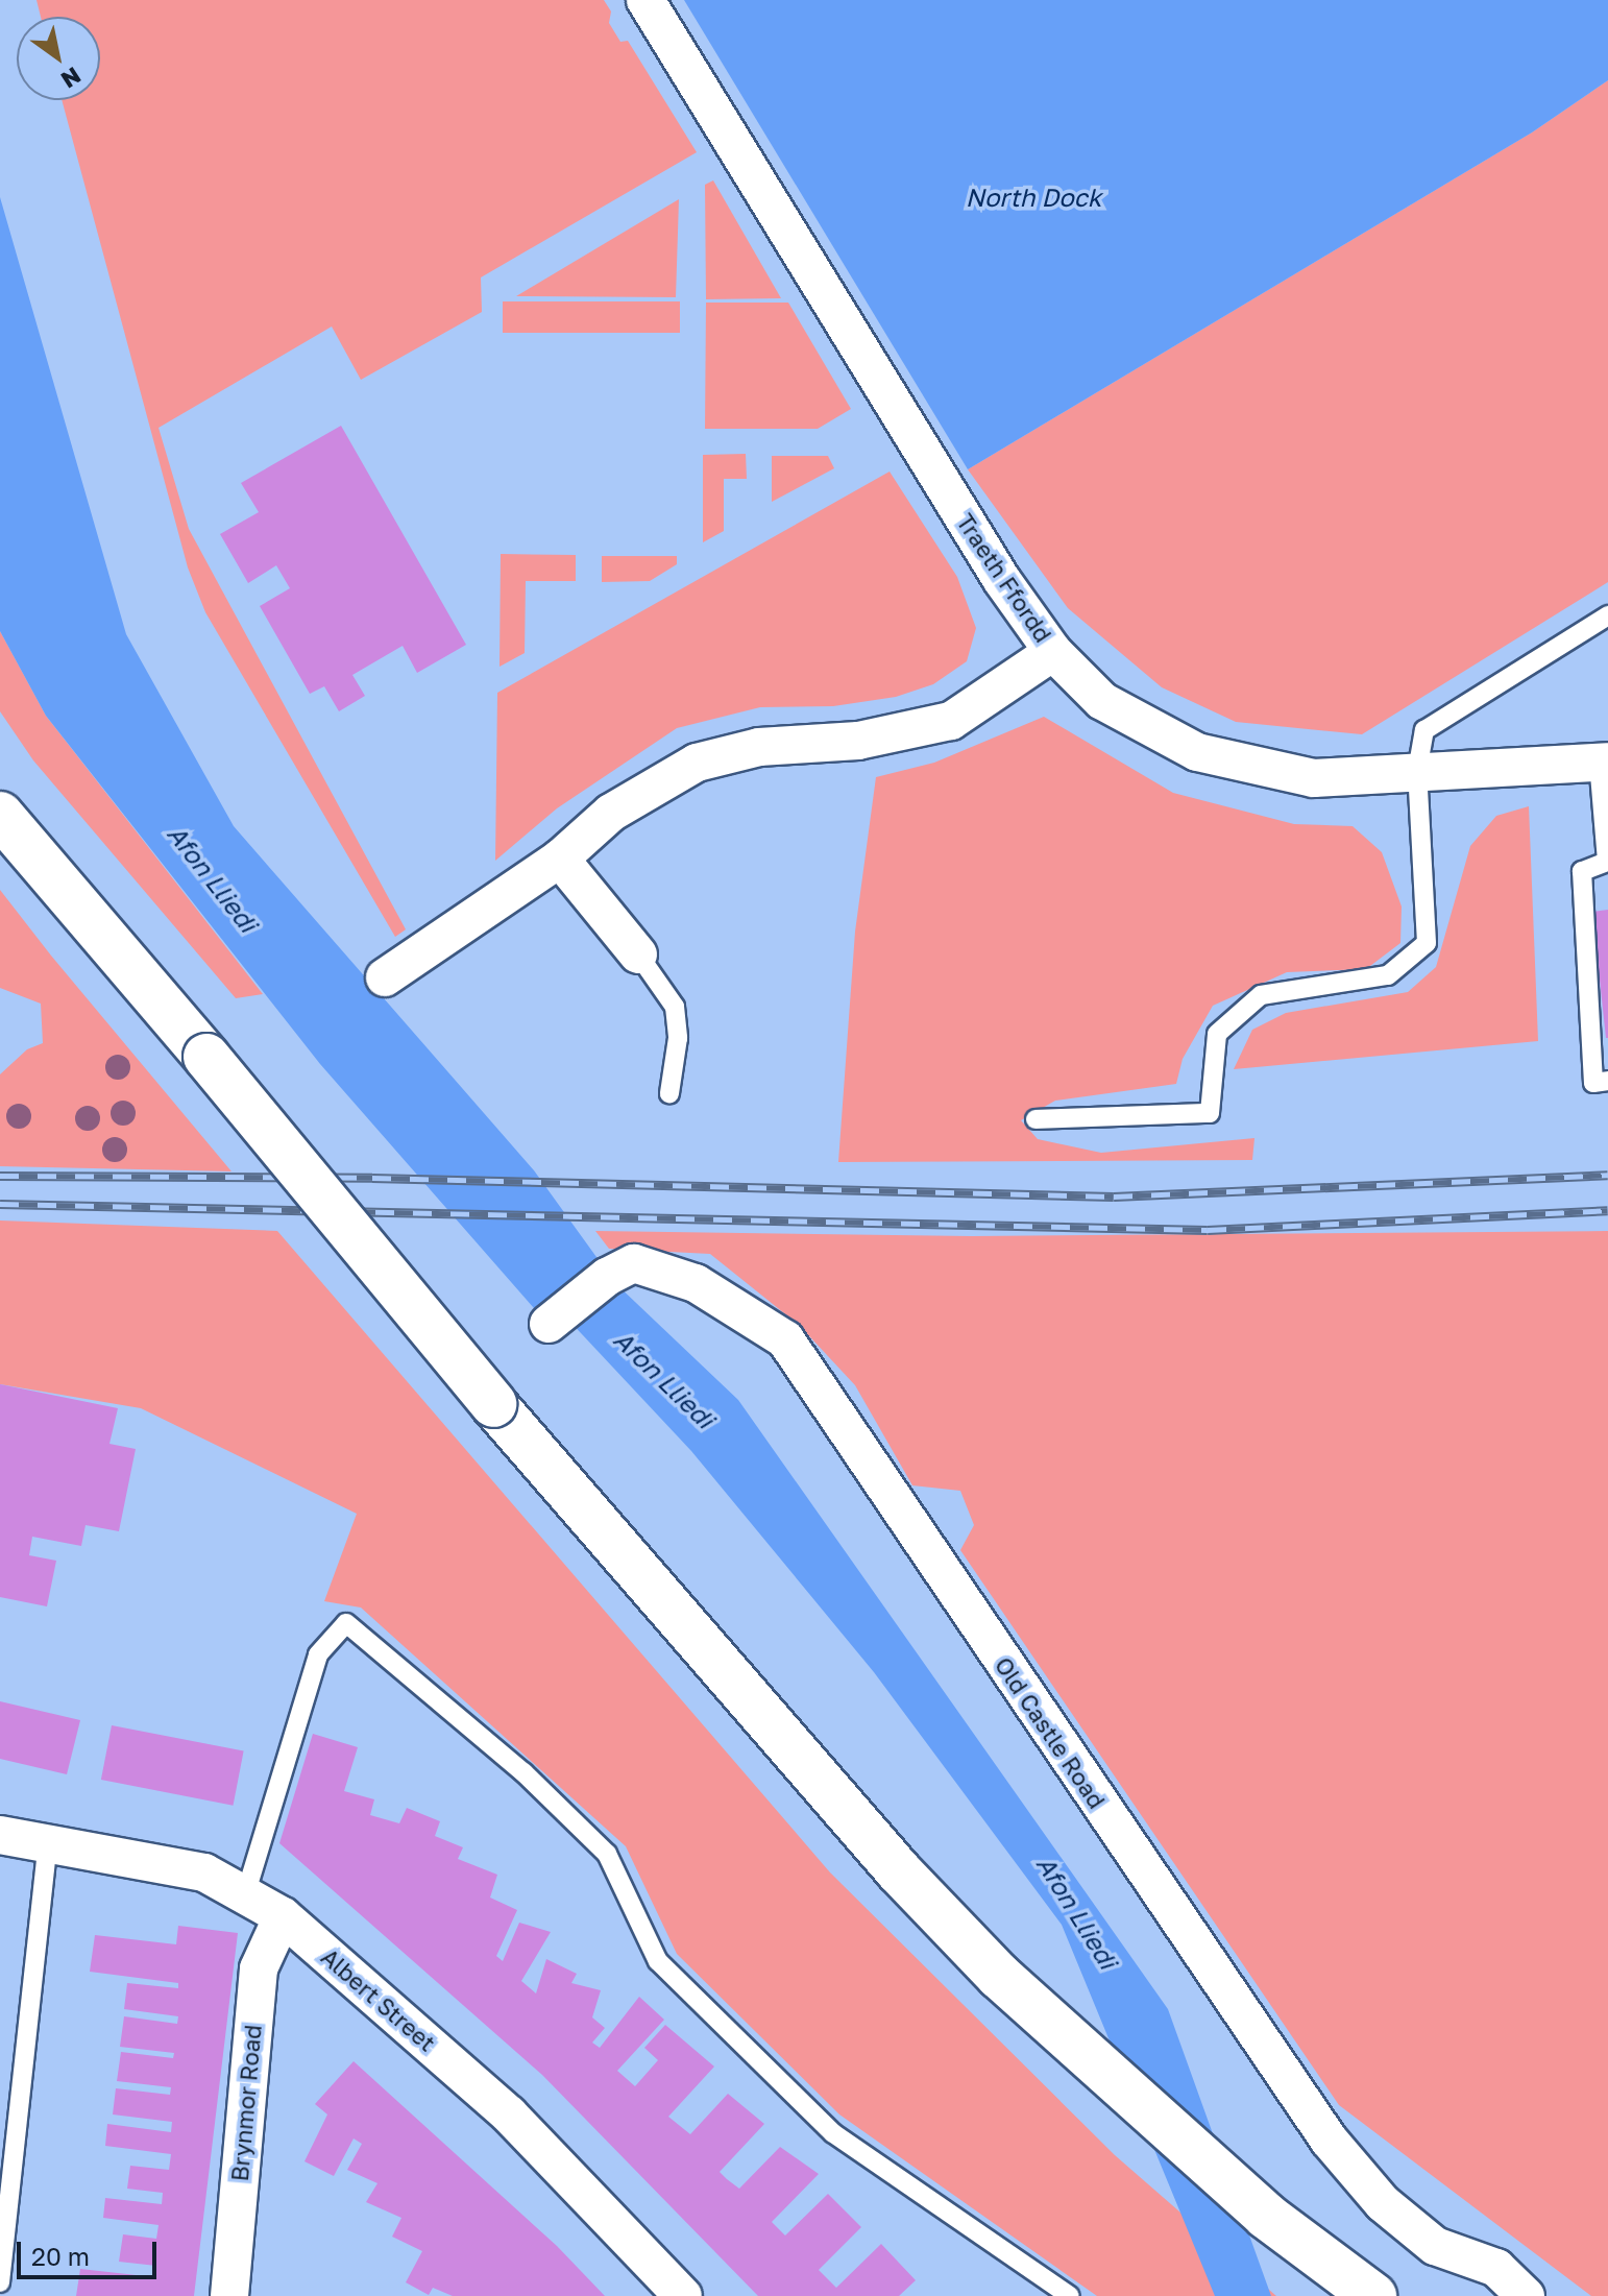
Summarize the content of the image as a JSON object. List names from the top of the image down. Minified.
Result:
{"streets":{"street":["Traeth Ffordd","Old Castle Road","Albert Street","Brynmor Road"]},"crossings":[["Albert Street","Brynmor Road"]],"water":["North Dock","Afon Lliedi"],"scale_bar":"20 m","north":"bottom right"}
